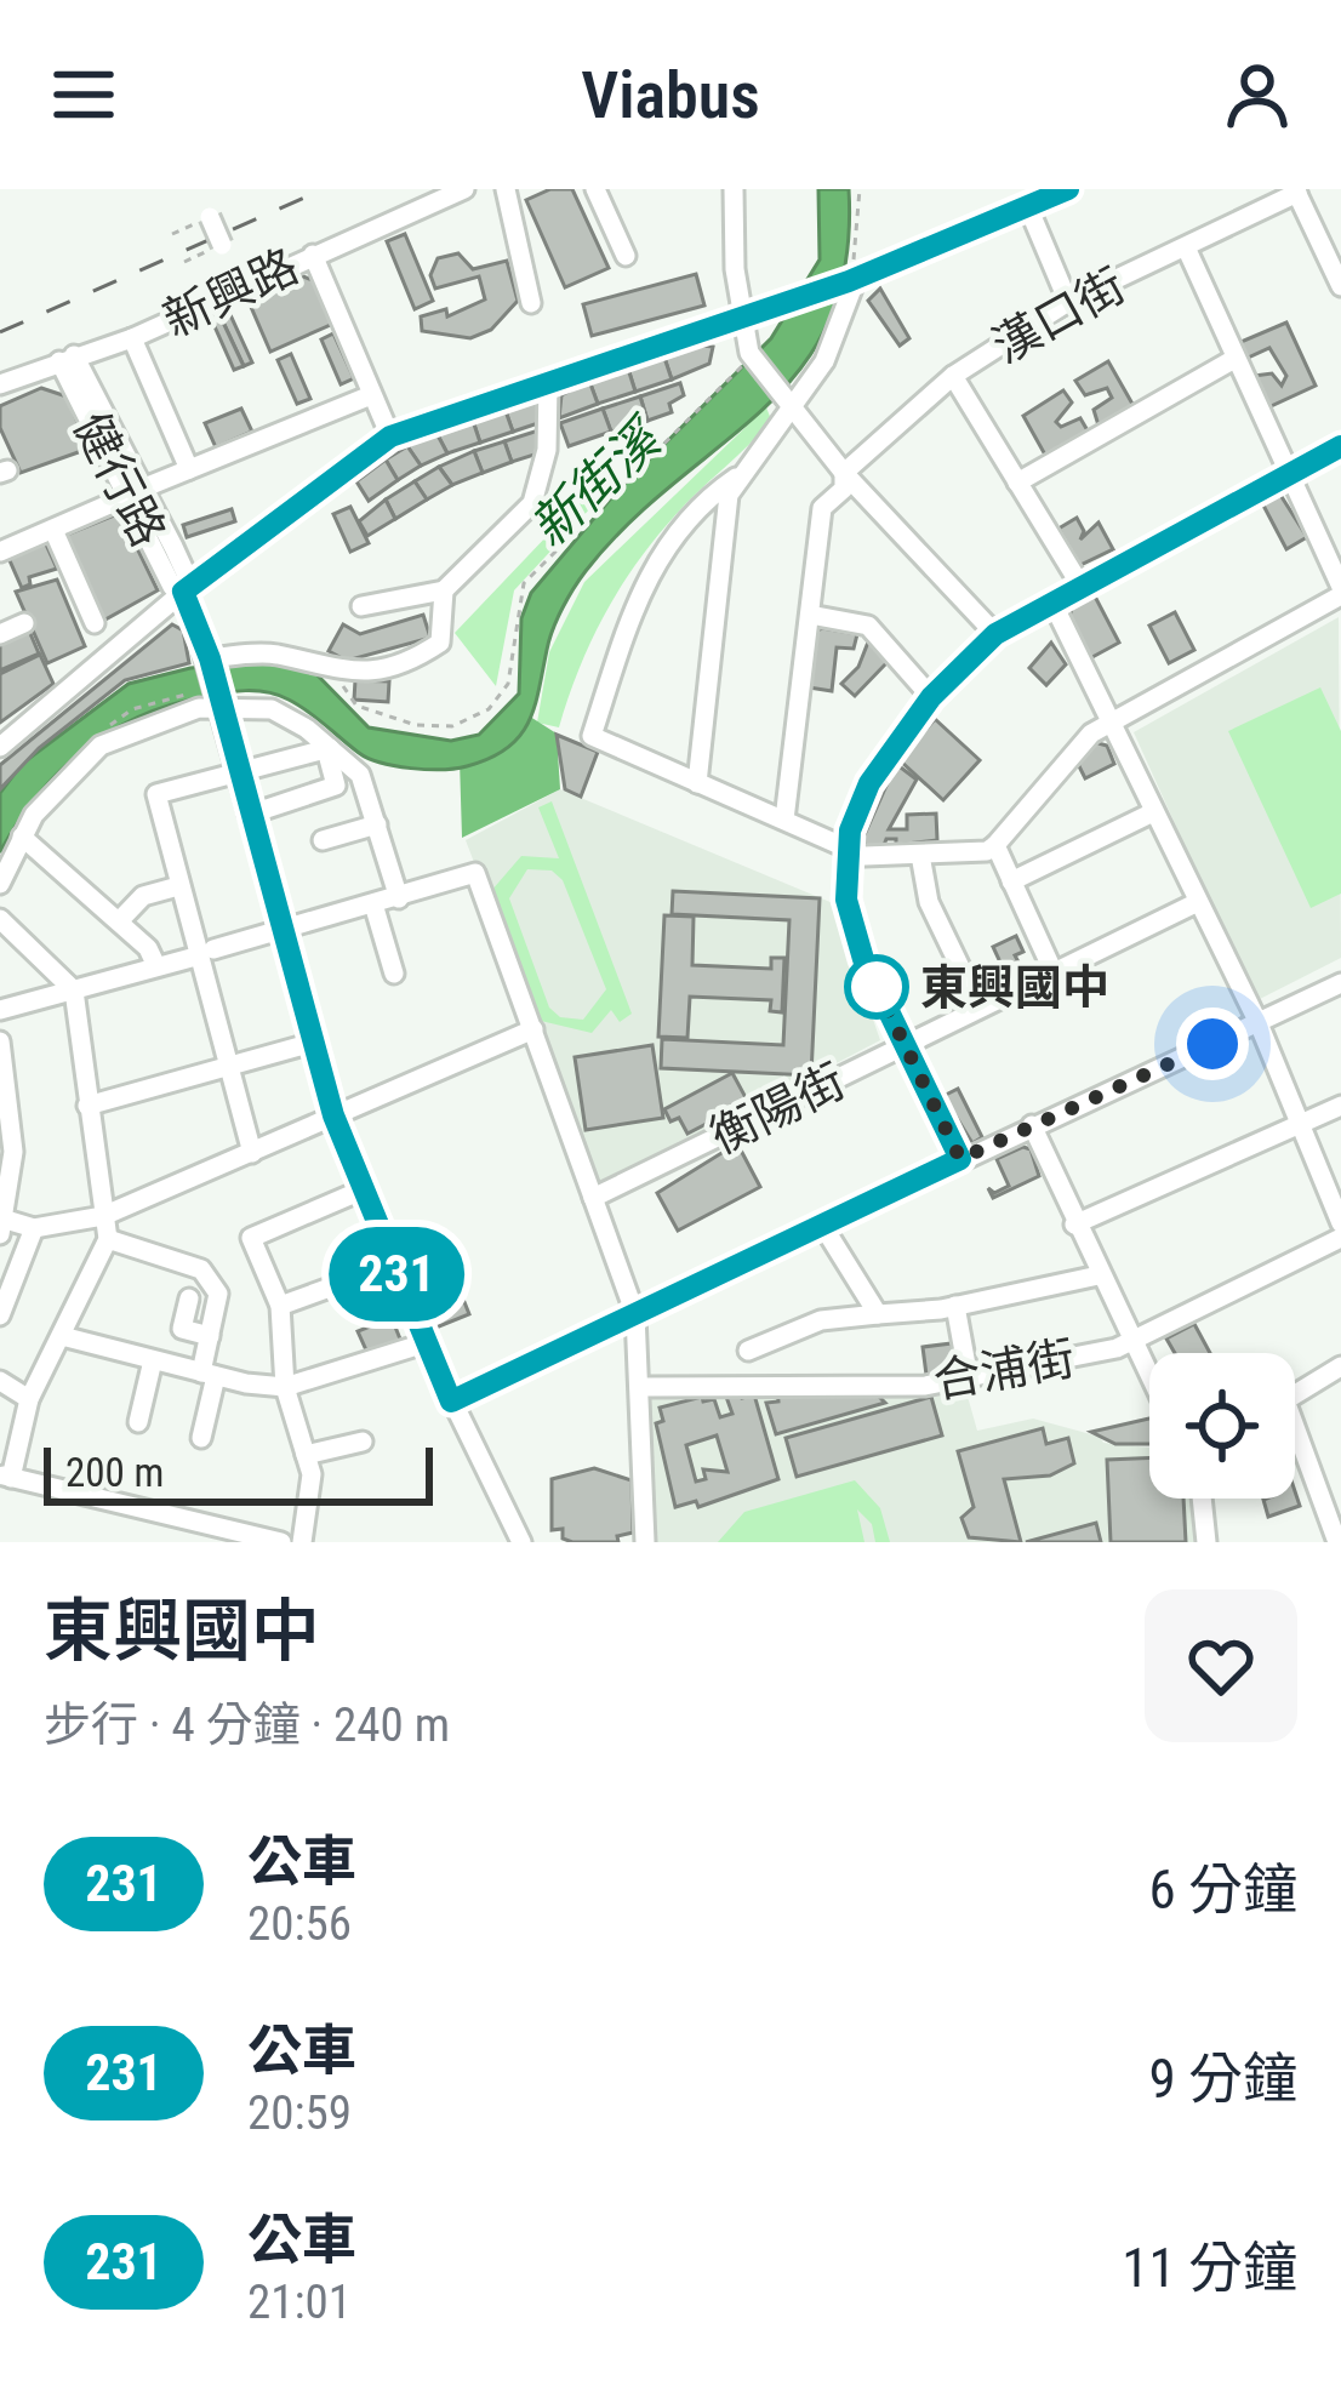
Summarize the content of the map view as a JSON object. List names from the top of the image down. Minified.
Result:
{"streets":{"street":["新興路","漢口街","健行路","衡陽街","合浦街"]},"crossings":[["新興路","健行路"]],"water":["新街溪"],"places":["東興國中"],"lines":["bus line 231"],"scale_bar":"200 m","page":{"header":"Viabus","on_map":"231","scale":"200 m","heading":["東興國中","步行 · 4 分鐘 · 240 m"],"list":[{"mark":"231","name":"公車","note":"20:56","value":"6 分鐘"},{"mark":"231","name":"公車","note":"20:59","value":"9 分鐘"},{"mark":"231","name":"公車","note":"21:01","value":"11 分鐘"}]}}
